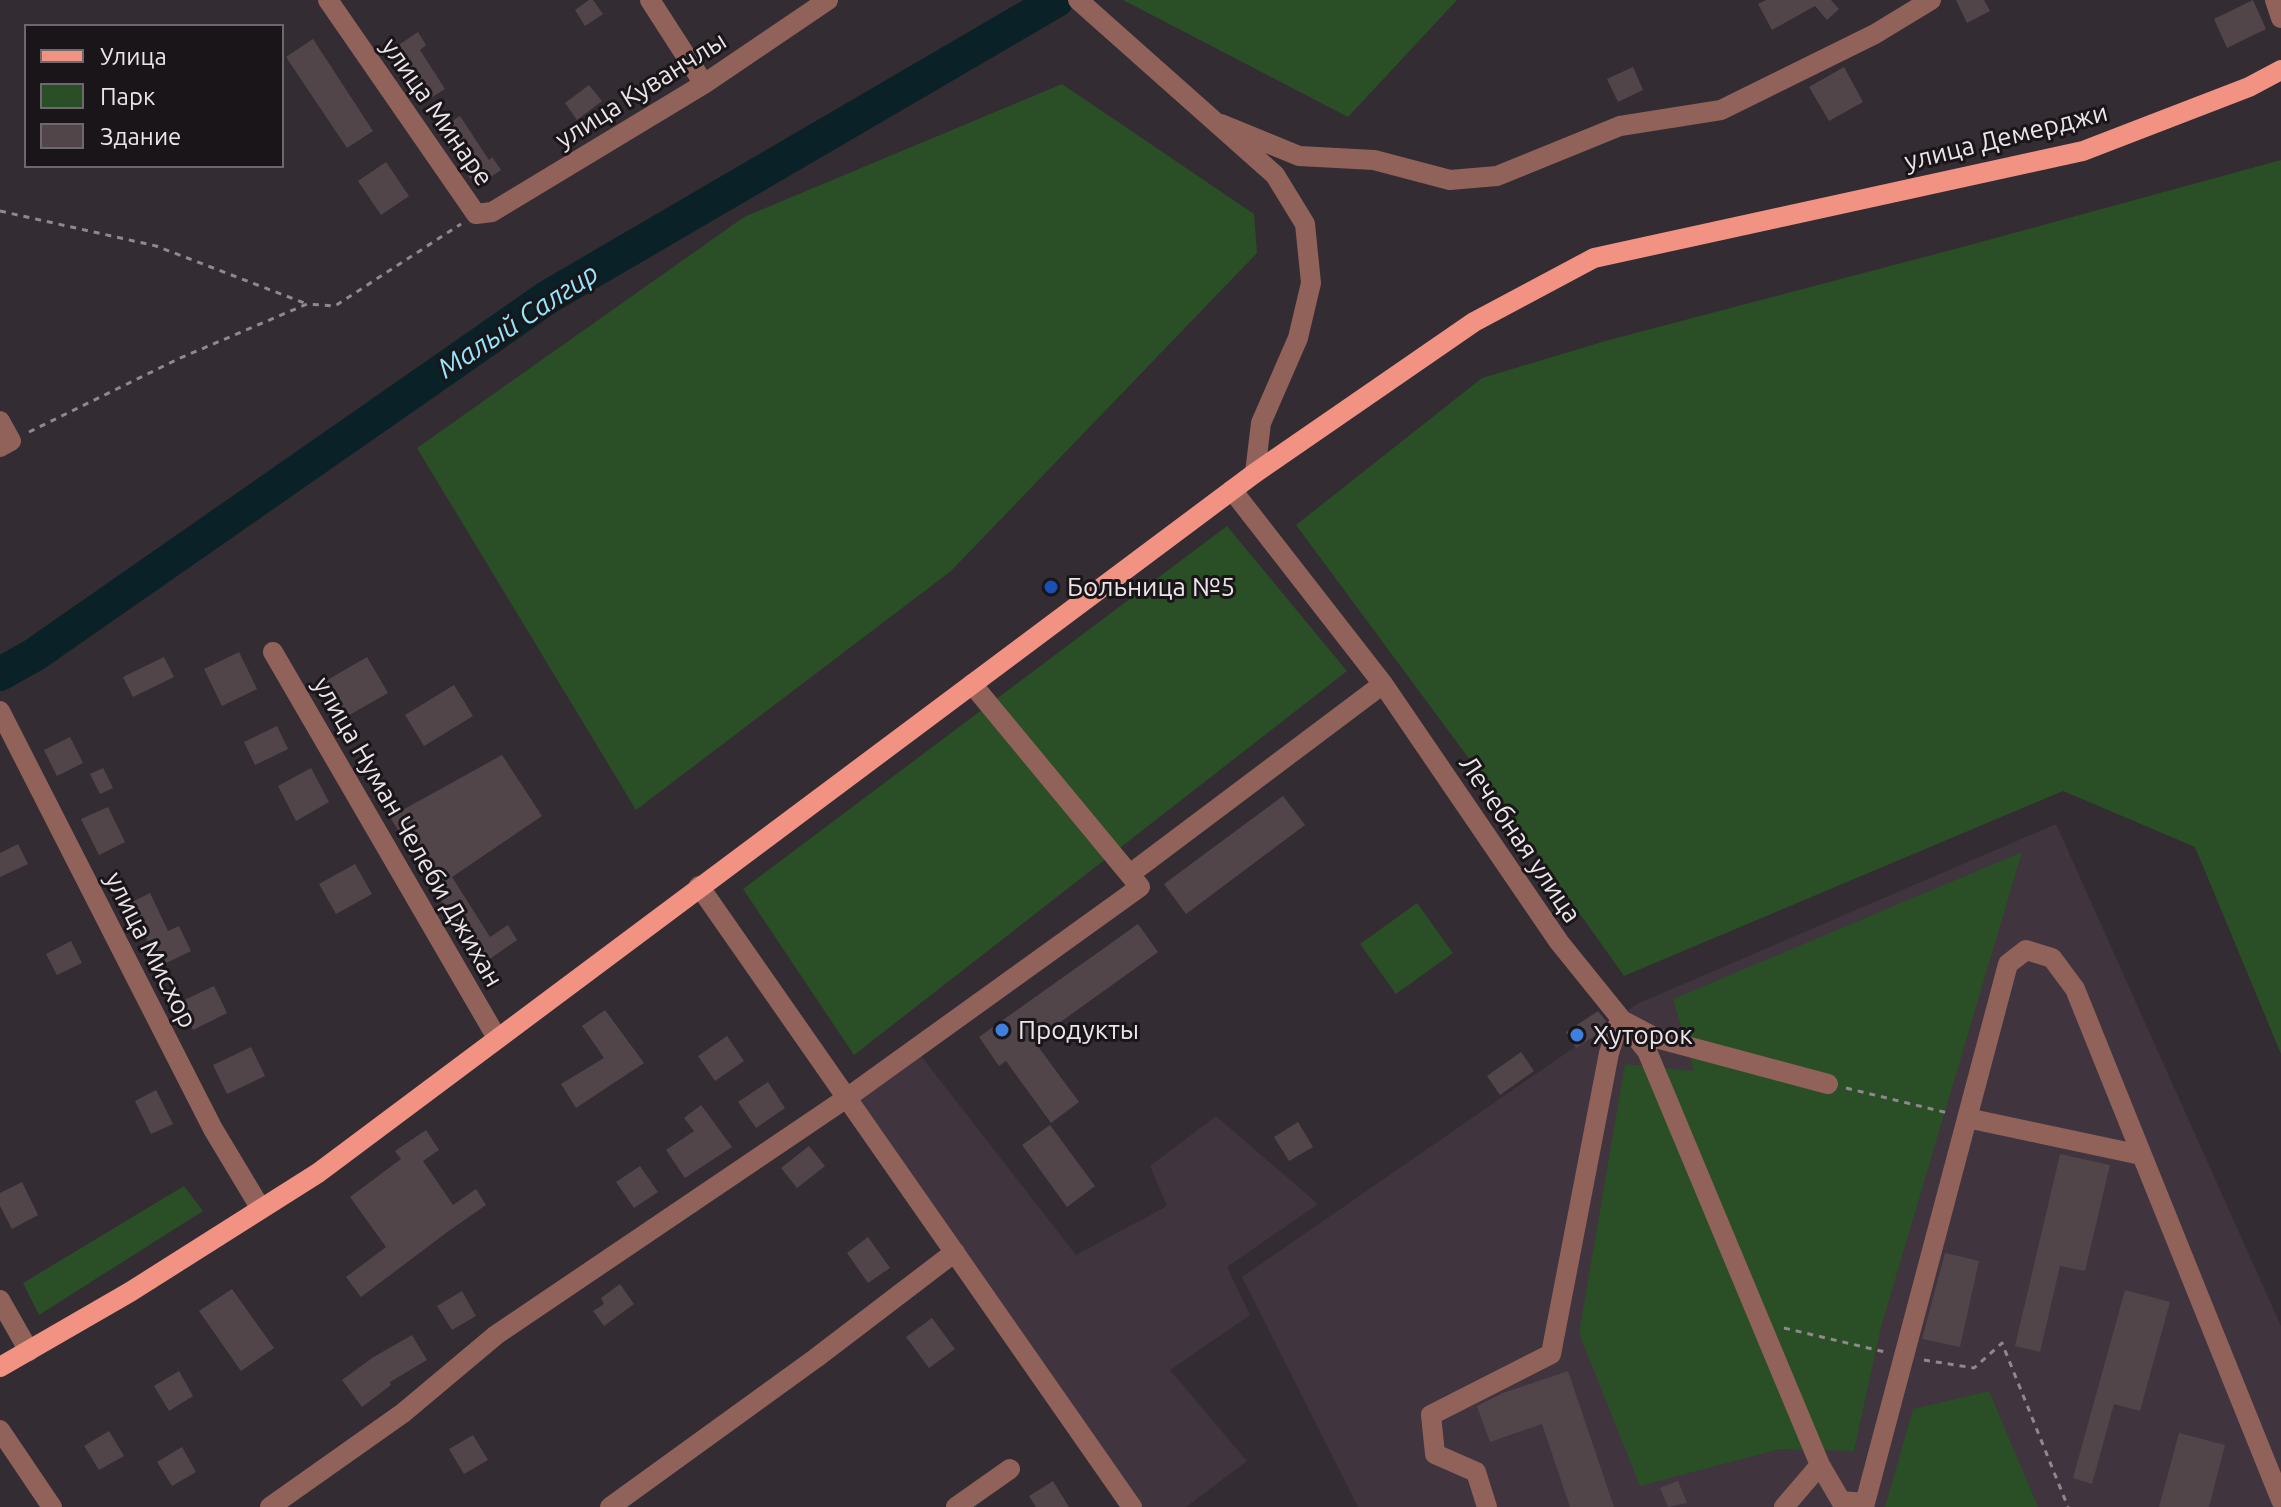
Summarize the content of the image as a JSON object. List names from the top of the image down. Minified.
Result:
{"streets":{"main road":["улица Демерджи"],"street":["улица Куванчлы","улица Минаре","улица Нуман Челеби Джихан","Лечебная улица","улица Мисхор"]},"crossings":[["улица Куванчлы","улица Минаре"],["улица Демерджи","улица Нуман Челеби Джихан"],["улица Демерджи","Лечебная улица"],["улица Демерджи","улица Мисхор"]],"water":["Малый Салгир"],"places":["Больница №5","Продукты","Хуторок"],"legend":["Улица","Парк","Здание"]}
